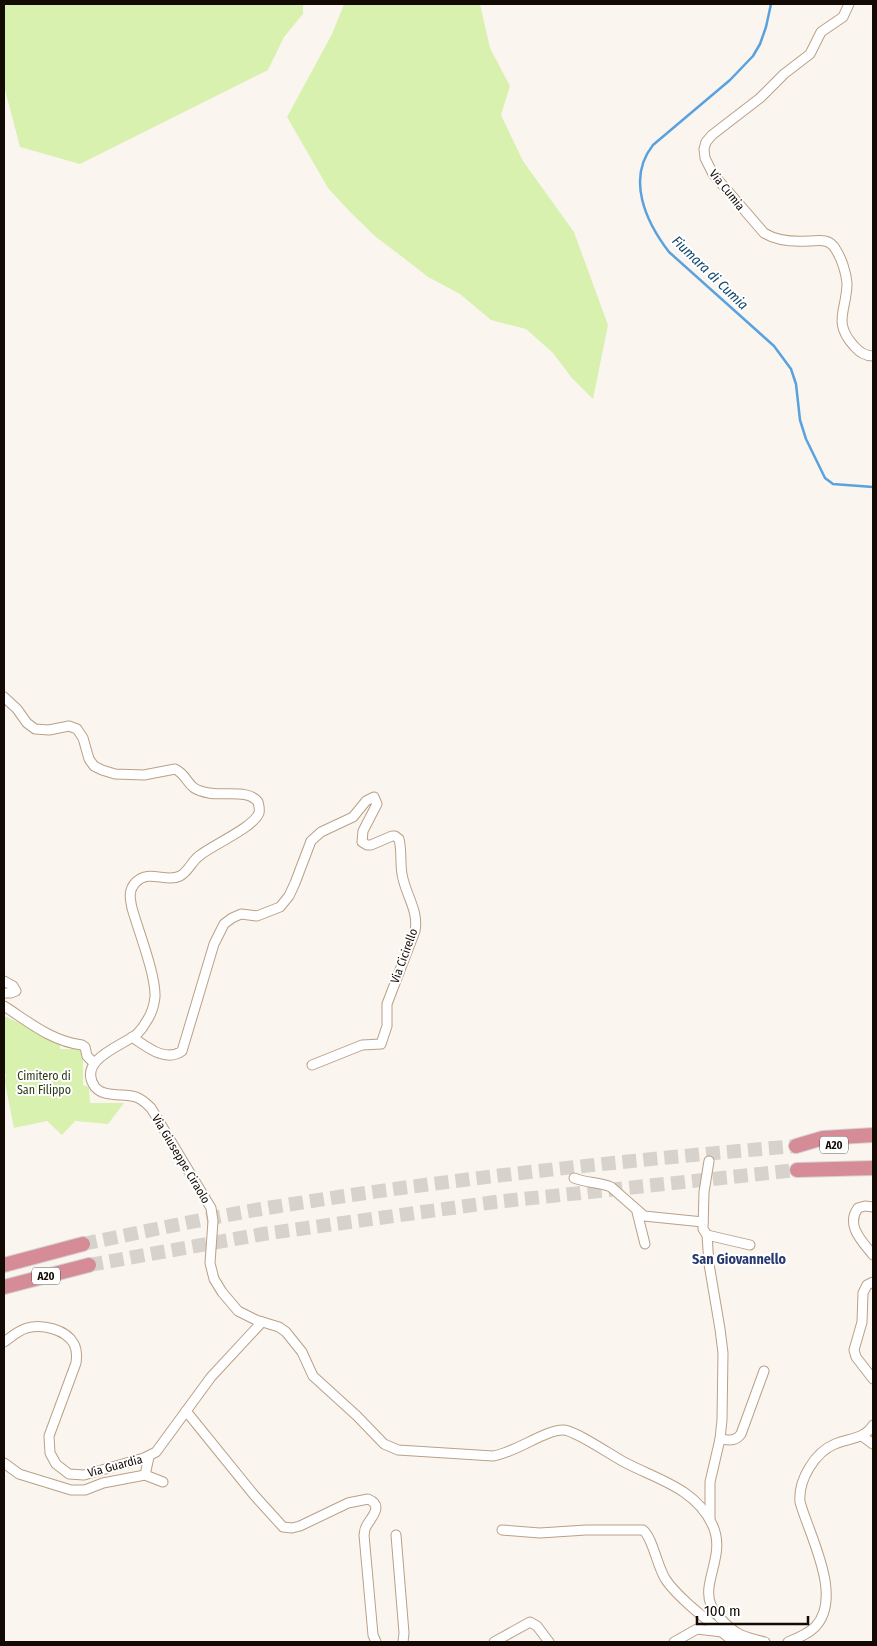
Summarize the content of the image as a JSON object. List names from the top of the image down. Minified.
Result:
{"streets":{"highway":["A20"],"street":["Via Cumia","Via Cicirello","Via Giuseppe Ciraolo","Via Guardia"]},"crossings":[["Via Giuseppe Ciraolo","Via Guardia"]],"districts":["San Giovannello"],"water":["Fiumara di Cumia"],"parks":["Cimitero di San Filippo"],"scale_bar":"100 m"}
